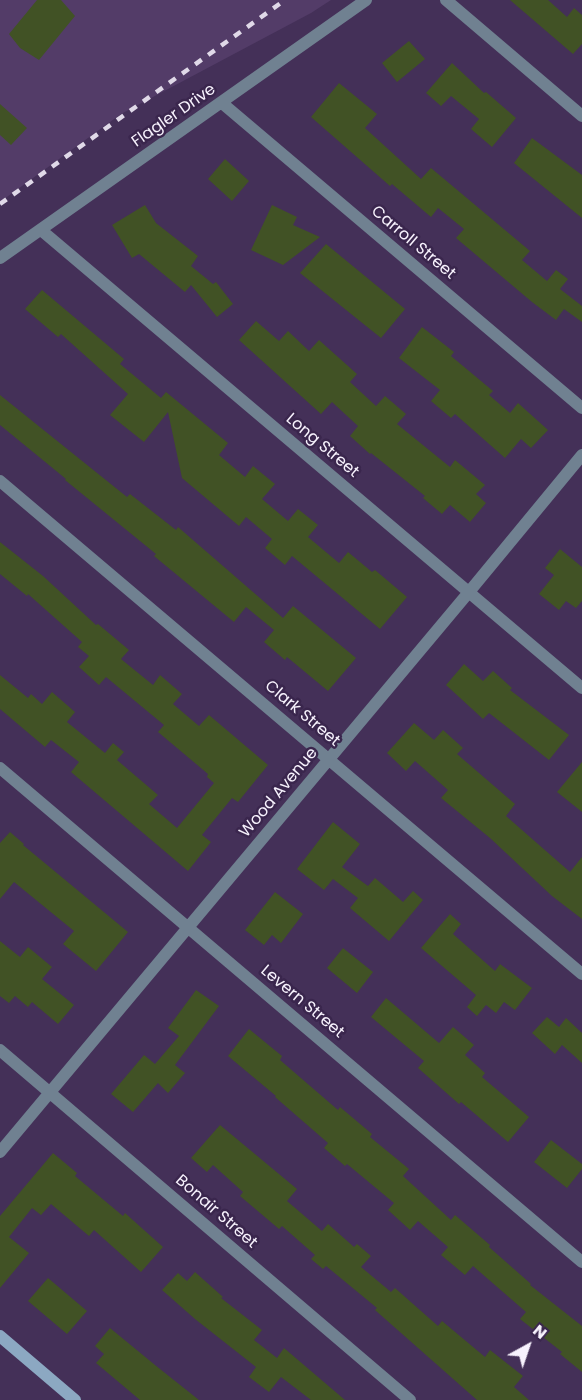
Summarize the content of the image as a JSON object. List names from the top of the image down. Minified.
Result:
{"streets":{"street":["Flagler Drive","Carroll Street","Long Street","Clark Street","Wood Avenue","Levern Street","Bonair Street"]},"crossings":[["Flagler Drive","Carroll Street"],["Flagler Drive","Long Street"],["Long Street","Wood Avenue"],["Clark Street","Wood Avenue"],["Wood Avenue","Levern Street"],["Wood Avenue","Bonair Street"]],"north":"top right"}
